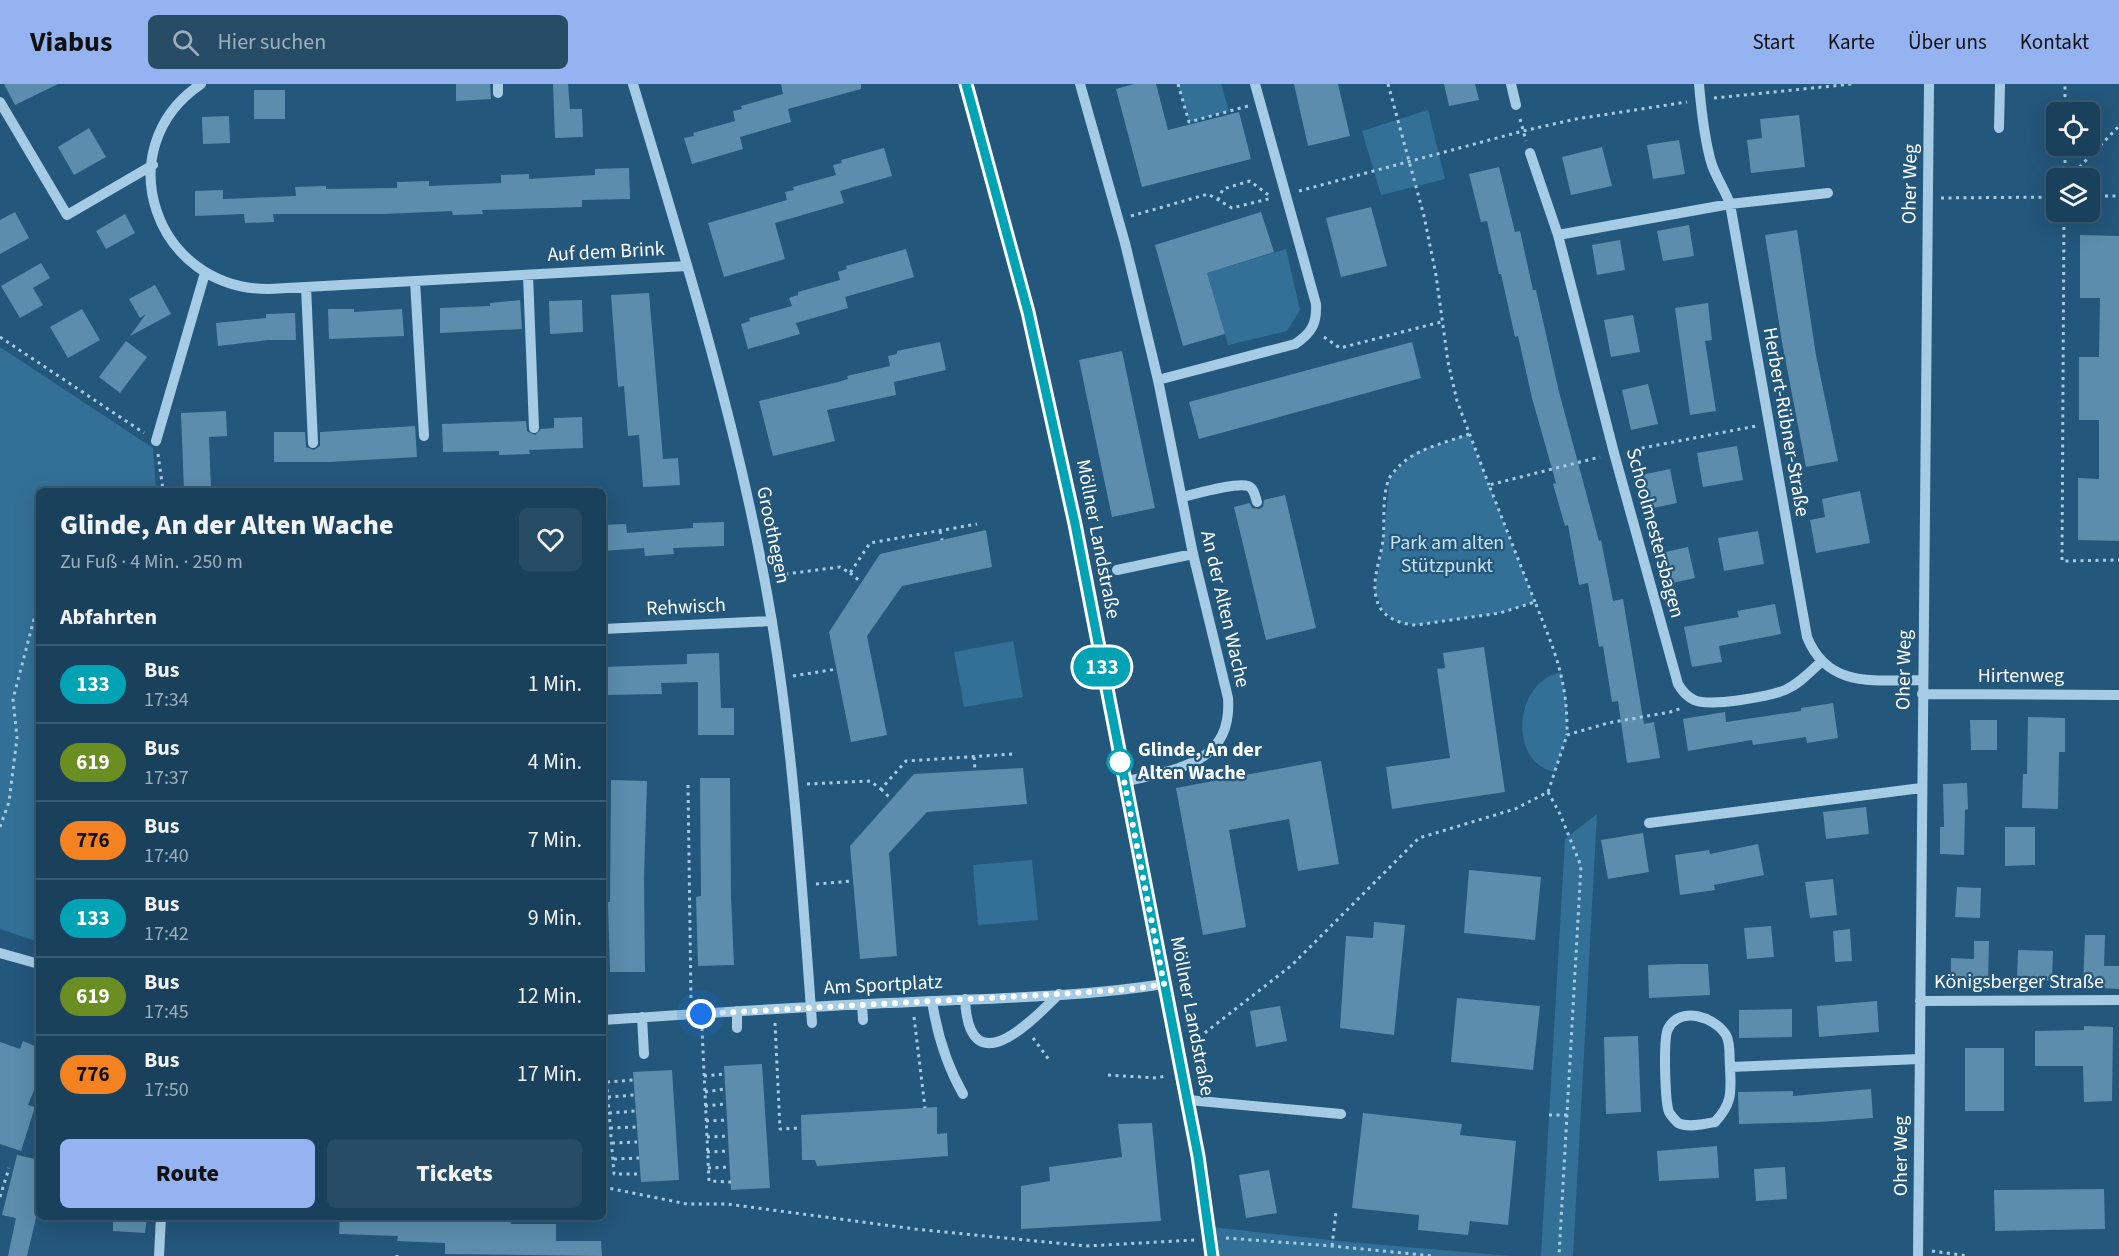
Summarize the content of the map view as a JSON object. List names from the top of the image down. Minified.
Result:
{"streets":{"main road":["Möllner Landstraße"],"street":["Oher Weg","Auf dem Brink","Herbert-Rübner-Straße","Schoolmestersbagen","Groothegen","Rehwisch","An der Alten Wache","Hirtenweg","Königsberger Straße","Am Sportplatz"]},"crossings":[["Oher Weg","Hirtenweg"],["Oher Weg","Königsberger Straße"],["Auf dem Brink","Groothegen"],["Groothegen","Rehwisch"],["Groothegen","Am Sportplatz"],["Möllner Landstraße","An der Alten Wache"],["Möllner Landstraße","Am Sportplatz"]],"parks":["Park am alten Stützpunkt"],"places":["Glinde, An der Alten Wache"],"lines":["bus line 133"],"page":{"header":"Viabus","search":"Hier suchen","nav":["Start","Karte","Über uns","Kontakt"],"on_map":"133","heading":[["Glinde, An der Alten Wache","Zu Fuß · 4 Min. · 250 m"],"Abfahrten"],"list":[{"mark":"133","name":"Bus","note":"17:34","value":"1 Min."},{"mark":"619","name":"Bus","note":"17:37","value":"4 Min."},{"mark":"776","name":"Bus","note":"17:40","value":"7 Min."},{"mark":"133","name":"Bus","note":"17:42","value":"9 Min."},{"mark":"619","name":"Bus","note":"17:45","value":"12 Min."},{"mark":"776","name":"Bus","note":"17:50","value":"17 Min."}],"buttons":["Route","Tickets"]}}
